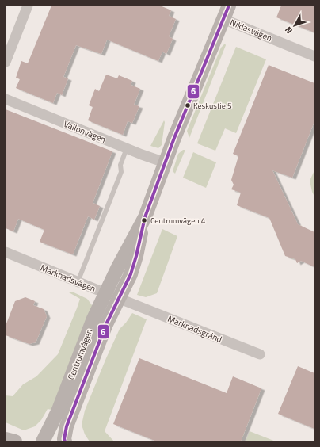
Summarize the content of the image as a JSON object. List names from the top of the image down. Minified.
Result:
{"streets":{"main road":["Centrumvägen"],"street":["Niklasvägen","Vallonvägen","Marknadsvägen","Marknadsgränd"]},"crossings":[["Niklasvägen","Centrumvägen"],["Vallonvägen","Centrumvägen"],["Marknadsvägen","Marknadsgränd"],["Marknadsvägen","Centrumvägen"],["Marknadsgränd","Centrumvägen"]],"places":["Keskustie 5","Centrumvägen 4"],"lines":["transit line 6"],"north":"bottom left"}
